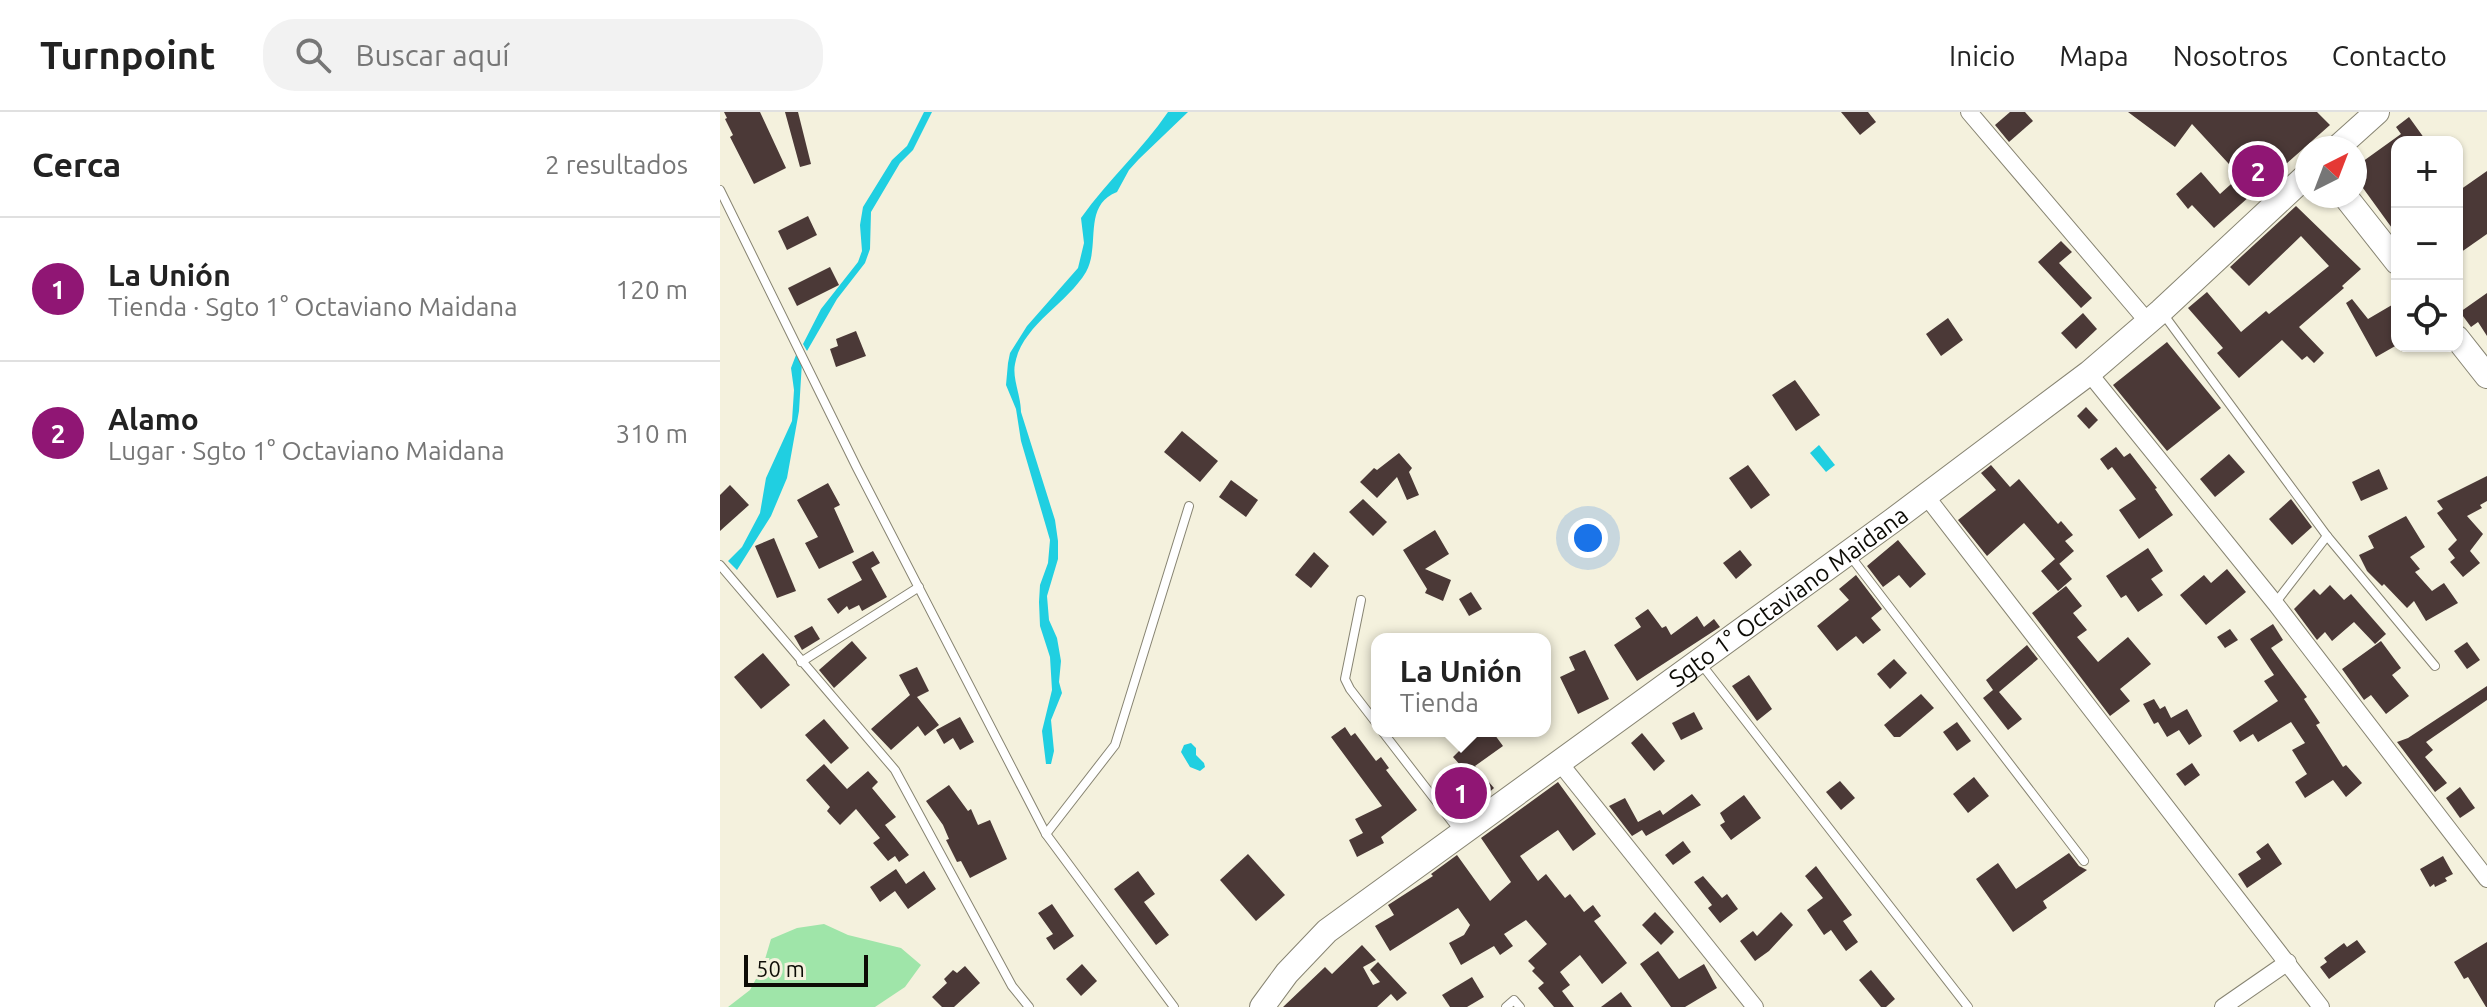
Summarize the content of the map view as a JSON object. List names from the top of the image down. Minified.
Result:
{"streets":{"main road":["Sgto 1° Octaviano Maidana"]},"scale_bar":"50 m","north":"top right","page":{"header":"Turnpoint","search":"Buscar aquí","nav":["Inicio","Mapa","Nosotros","Contacto"],"heading":["Cerca","2 resultados"],"map_buttons":["+","−"],"pins":["2","1"],"list":[{"mark":"1","name":"La Unión","note":"Tienda · Sgto 1° Octaviano Maidana","value":"120 m"},{"mark":"2","name":"Alamo","note":"Lugar · Sgto 1° Octaviano Maidana","value":"310 m"}],"popup":["La Unión","Tienda"],"scale":"50 m"}}
